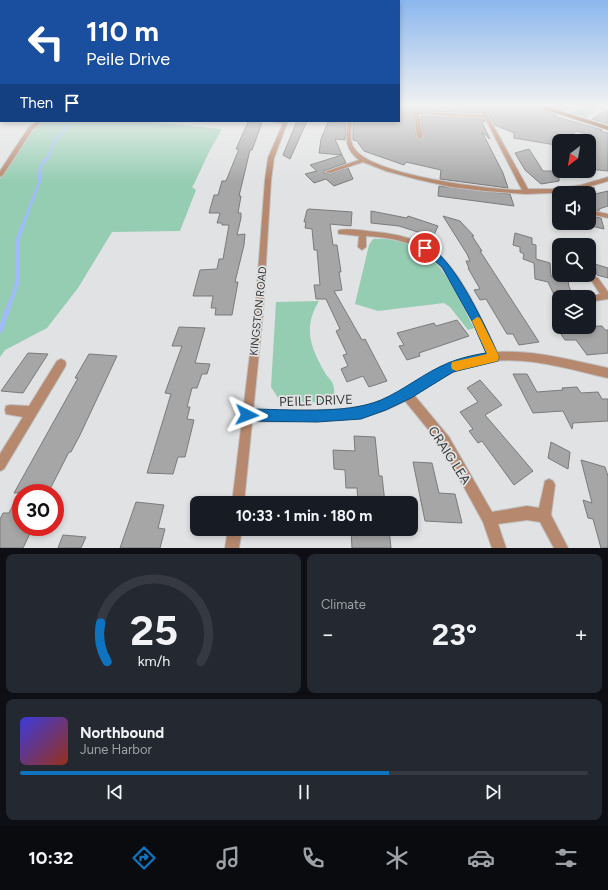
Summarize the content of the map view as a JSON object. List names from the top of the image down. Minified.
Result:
{"streets":{"street":["KINGSTON ROAD","PEILE DRIVE","CRAIG LEA"]},"crossings":[["KINGSTON ROAD","PEILE DRIVE"],["PEILE DRIVE","CRAIG LEA"]],"north":"bottom left","page":{"turn":["110 m","Peile Drive"],"then":"Then","limit":"30","trip":"10:33 · 1 min · 180 m","tile":"Climate","heat":["−","23°","+"],"song":["Northbound","June Harbor"],"tabs":"10:32","gauge":["25","km/h"]}}
